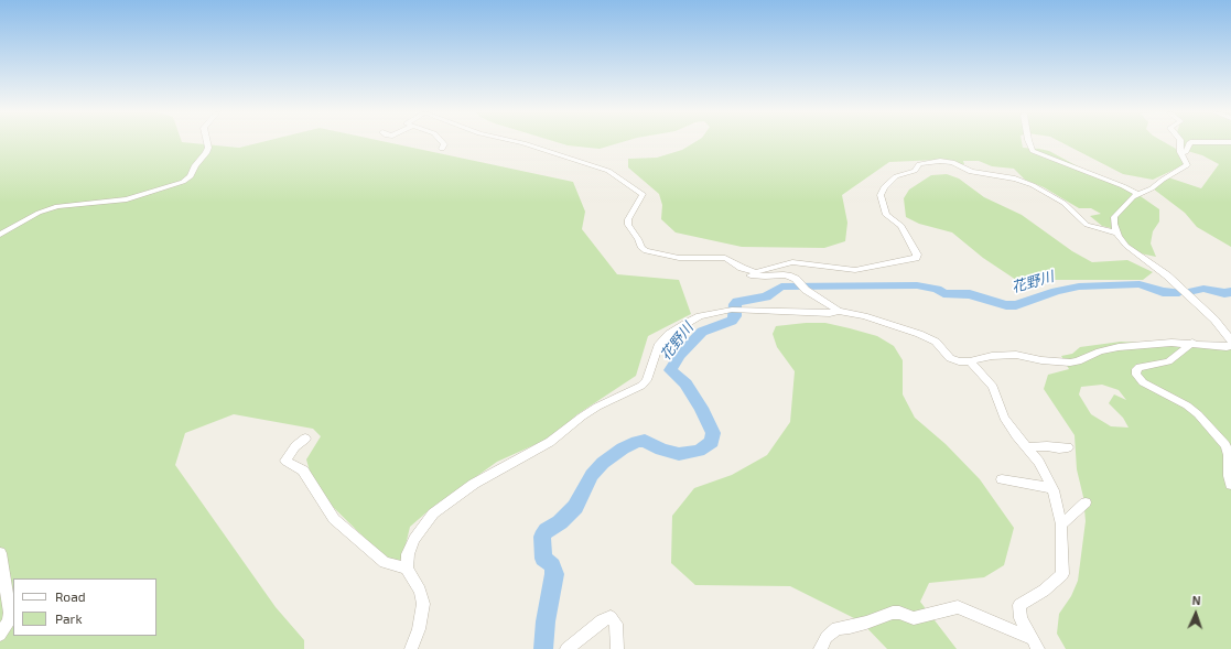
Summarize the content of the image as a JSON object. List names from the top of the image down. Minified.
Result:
{"water":["花野川"],"legend":["Road","Park"],"north":"top"}
